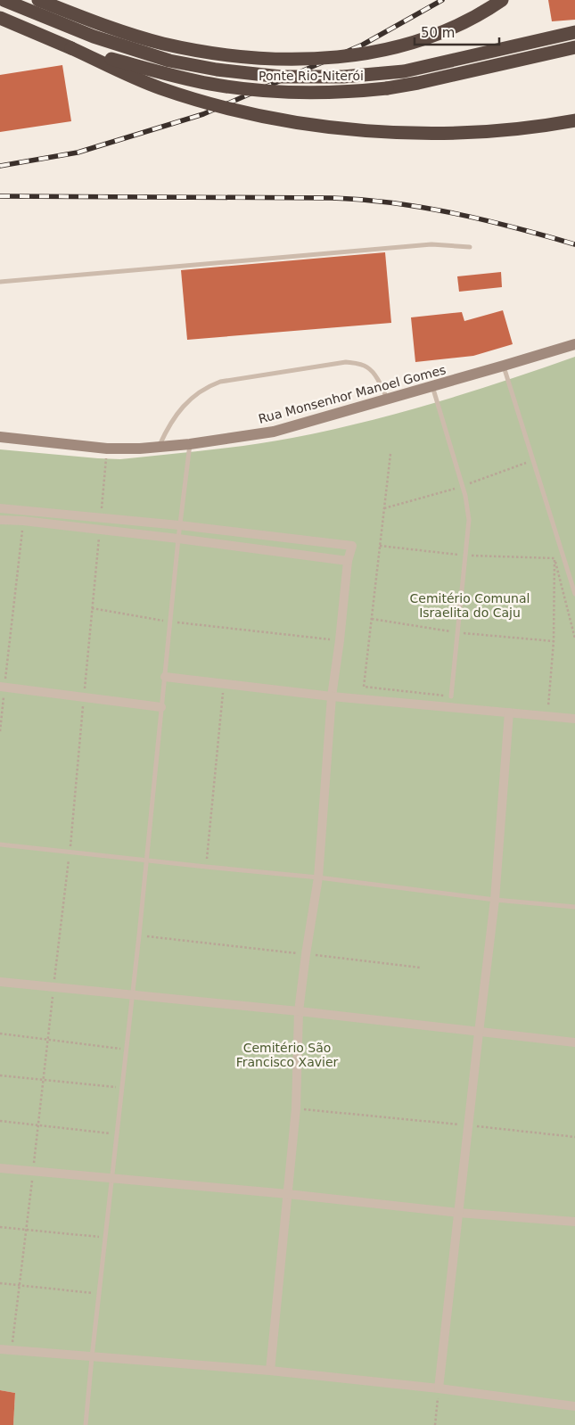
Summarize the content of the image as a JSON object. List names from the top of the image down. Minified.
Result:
{"streets":{"highway":["Ponte Rio-Niterói"],"street":["Rua Monsenhor Manoel Gomes"]},"parks":["Cemitério Comunal Israelita do Caju","Cemitério São Francisco Xavier"],"scale_bar":"50 m"}
